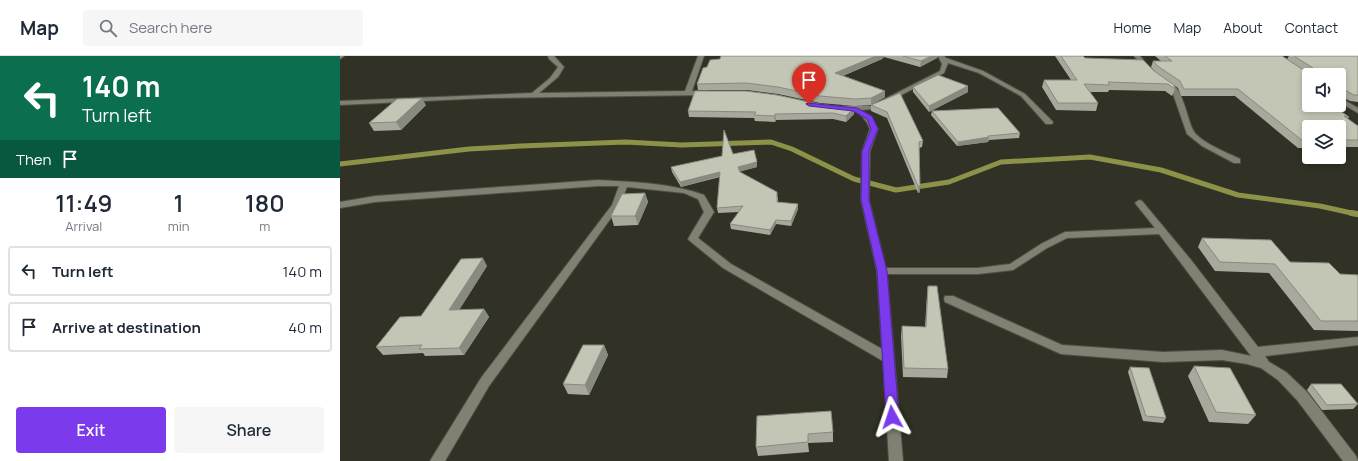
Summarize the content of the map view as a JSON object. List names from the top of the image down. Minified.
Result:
{"page":{"header":"Map","search":"Search here","nav":["Home","Map","About","Contact"],"turn":["140 m","Turn left"],"then":"Then","eta":["11:49","Arrival","1","min","180","m"],"list":[{"name":"Turn left","value":"140 m"},{"name":"Arrive at destination","value":"40 m"}],"buttons":["Exit","Share"]}}
